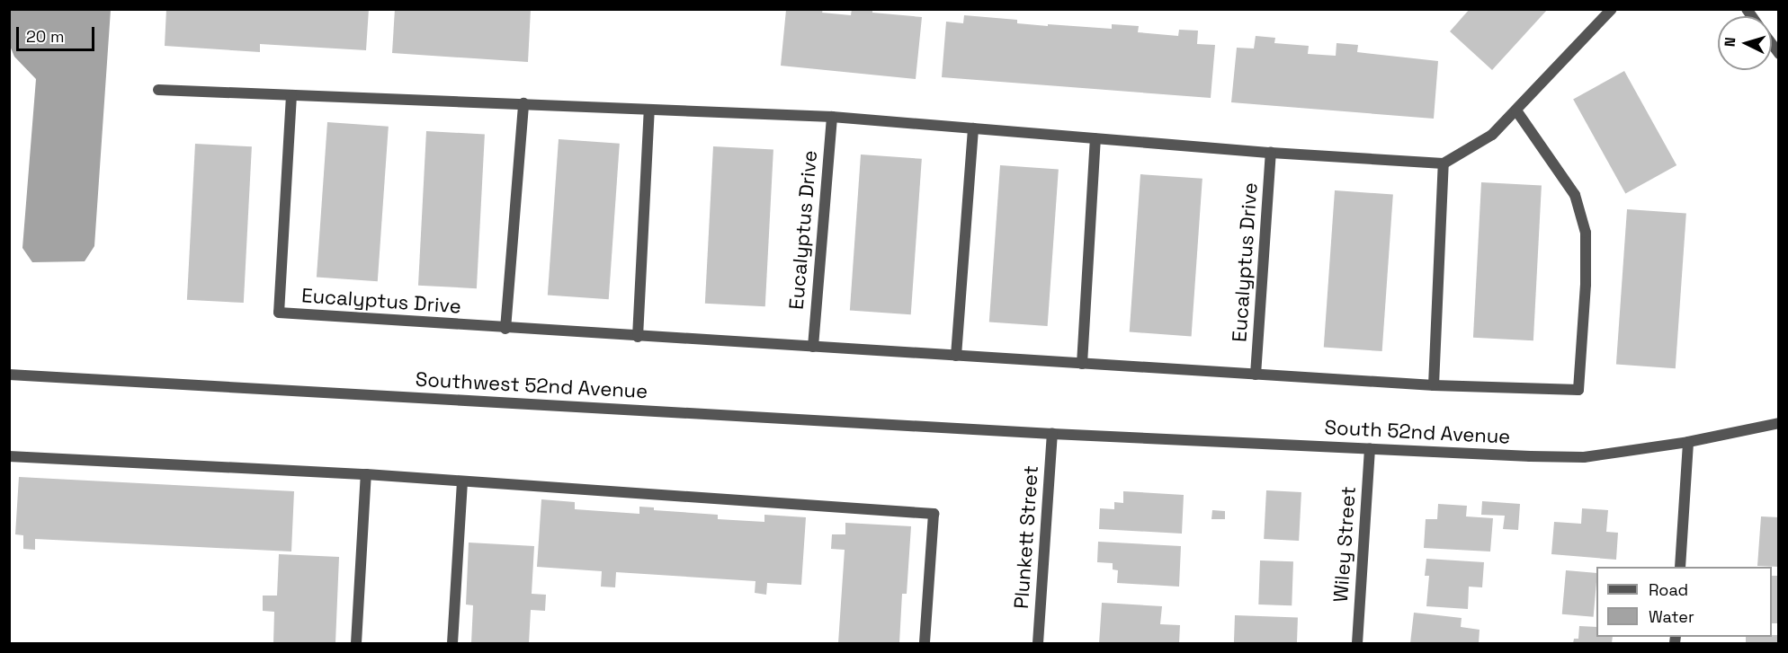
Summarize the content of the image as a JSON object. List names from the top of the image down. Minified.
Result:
{"streets":{"street":["Eucalyptus Drive","Southwest 52nd Avenue","South 52nd Avenue","Plunkett Street","Wiley Street"]},"crossings":[["Southwest 52nd Avenue","South 52nd Avenue"],["Southwest 52nd Avenue","Plunkett Street"],["South 52nd Avenue","Plunkett Street"],["South 52nd Avenue","Wiley Street"]],"legend":["Road","Water"],"scale_bar":"20 m","north":"left"}
